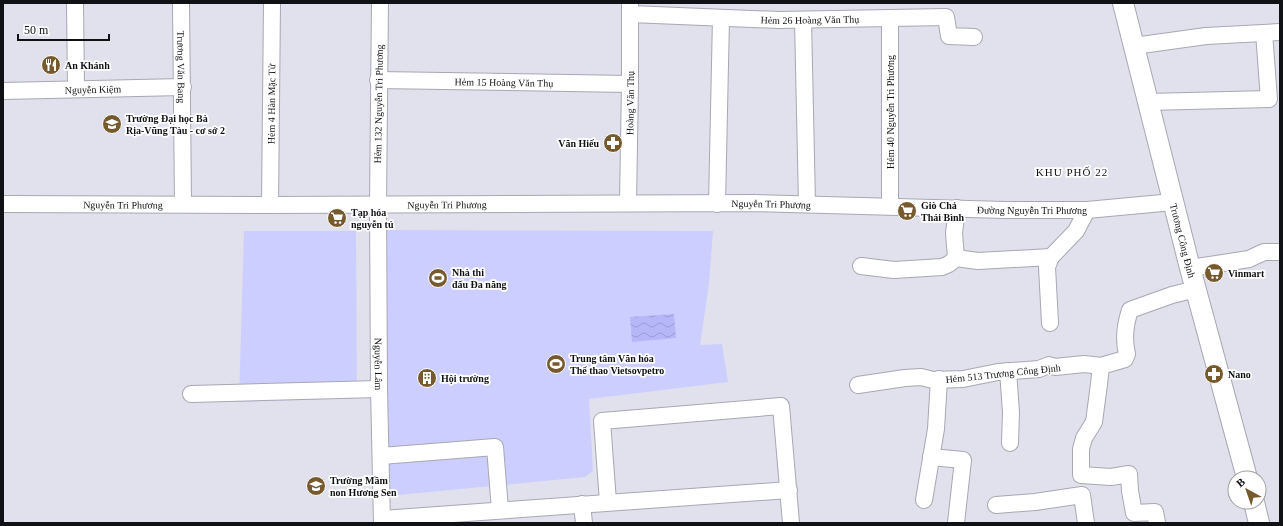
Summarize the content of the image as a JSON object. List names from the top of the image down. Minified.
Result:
{"streets":{"main road":["Trương Công Định"],"street":["Hẻm 26 Hoàng Văn Thụ","Trương Văn Bang","Hẻm 15 Hoàng Văn Thụ","Nguyễn Kiệm","Hoàng Văn Thụ","Hẻm 4 Hàn Mặc Tử","Hẻm 132 Nguyễn Tri Phương","Hẻm 40 Nguyễn Tri Phương","Nguyễn Tri Phương","Đường Nguyễn Tri Phương","Nguyễn Lâm","Hẻm 513 Trương Công Định"]},"crossings":[["Hẻm 26 Hoàng Văn Thụ","Hoàng Văn Thụ"],["Hẻm 26 Hoàng Văn Thụ","Hẻm 40 Nguyễn Tri Phương"],["Trương Văn Bang","Nguyễn Kiệm"],["Trương Văn Bang","Nguyễn Tri Phương"],["Hẻm 15 Hoàng Văn Thụ","Hoàng Văn Thụ"],["Hẻm 15 Hoàng Văn Thụ","Hẻm 132 Nguyễn Tri Phương"],["Hoàng Văn Thụ","Nguyễn Tri Phương"],["Hẻm 4 Hàn Mặc Tử","Nguyễn Tri Phương"],["Hẻm 132 Nguyễn Tri Phương","Nguyễn Tri Phương"],["Hẻm 132 Nguyễn Tri Phương","Nguyễn Lâm"],["Hẻm 40 Nguyễn Tri Phương","Nguyễn Tri Phương"],["Hẻm 40 Nguyễn Tri Phương","Đường Nguyễn Tri Phương"],["Nguyễn Tri Phương","Đường Nguyễn Tri Phương"],["Nguyễn Tri Phương","Nguyễn Lâm"],["Đường Nguyễn Tri Phương","Trương Công Định"],["Trương Công Định","Hẻm 513 Trương Công Định"]],"districts":["KHU PHỐ 22"],"places":{"restaurant":["An Khánh"],"school or university":["Trường Đại học Bà Rịa-Vũng Tàu - cơ sở 2","Trường Mầm non Hương Sen"],"pharmacy":["Văn Hiếu","Nano"],"supermarket":["Giò Chả Thái Bình","Tạp hóa nguyễn tú","Vinmart"],"sports":["Nhà thi đấu Đa năng","Trung tâm Văn hóa Thể thao Vietsovpetro"],"building":["Hội trường"]},"scale_bar":"50 m","north":"top left"}
